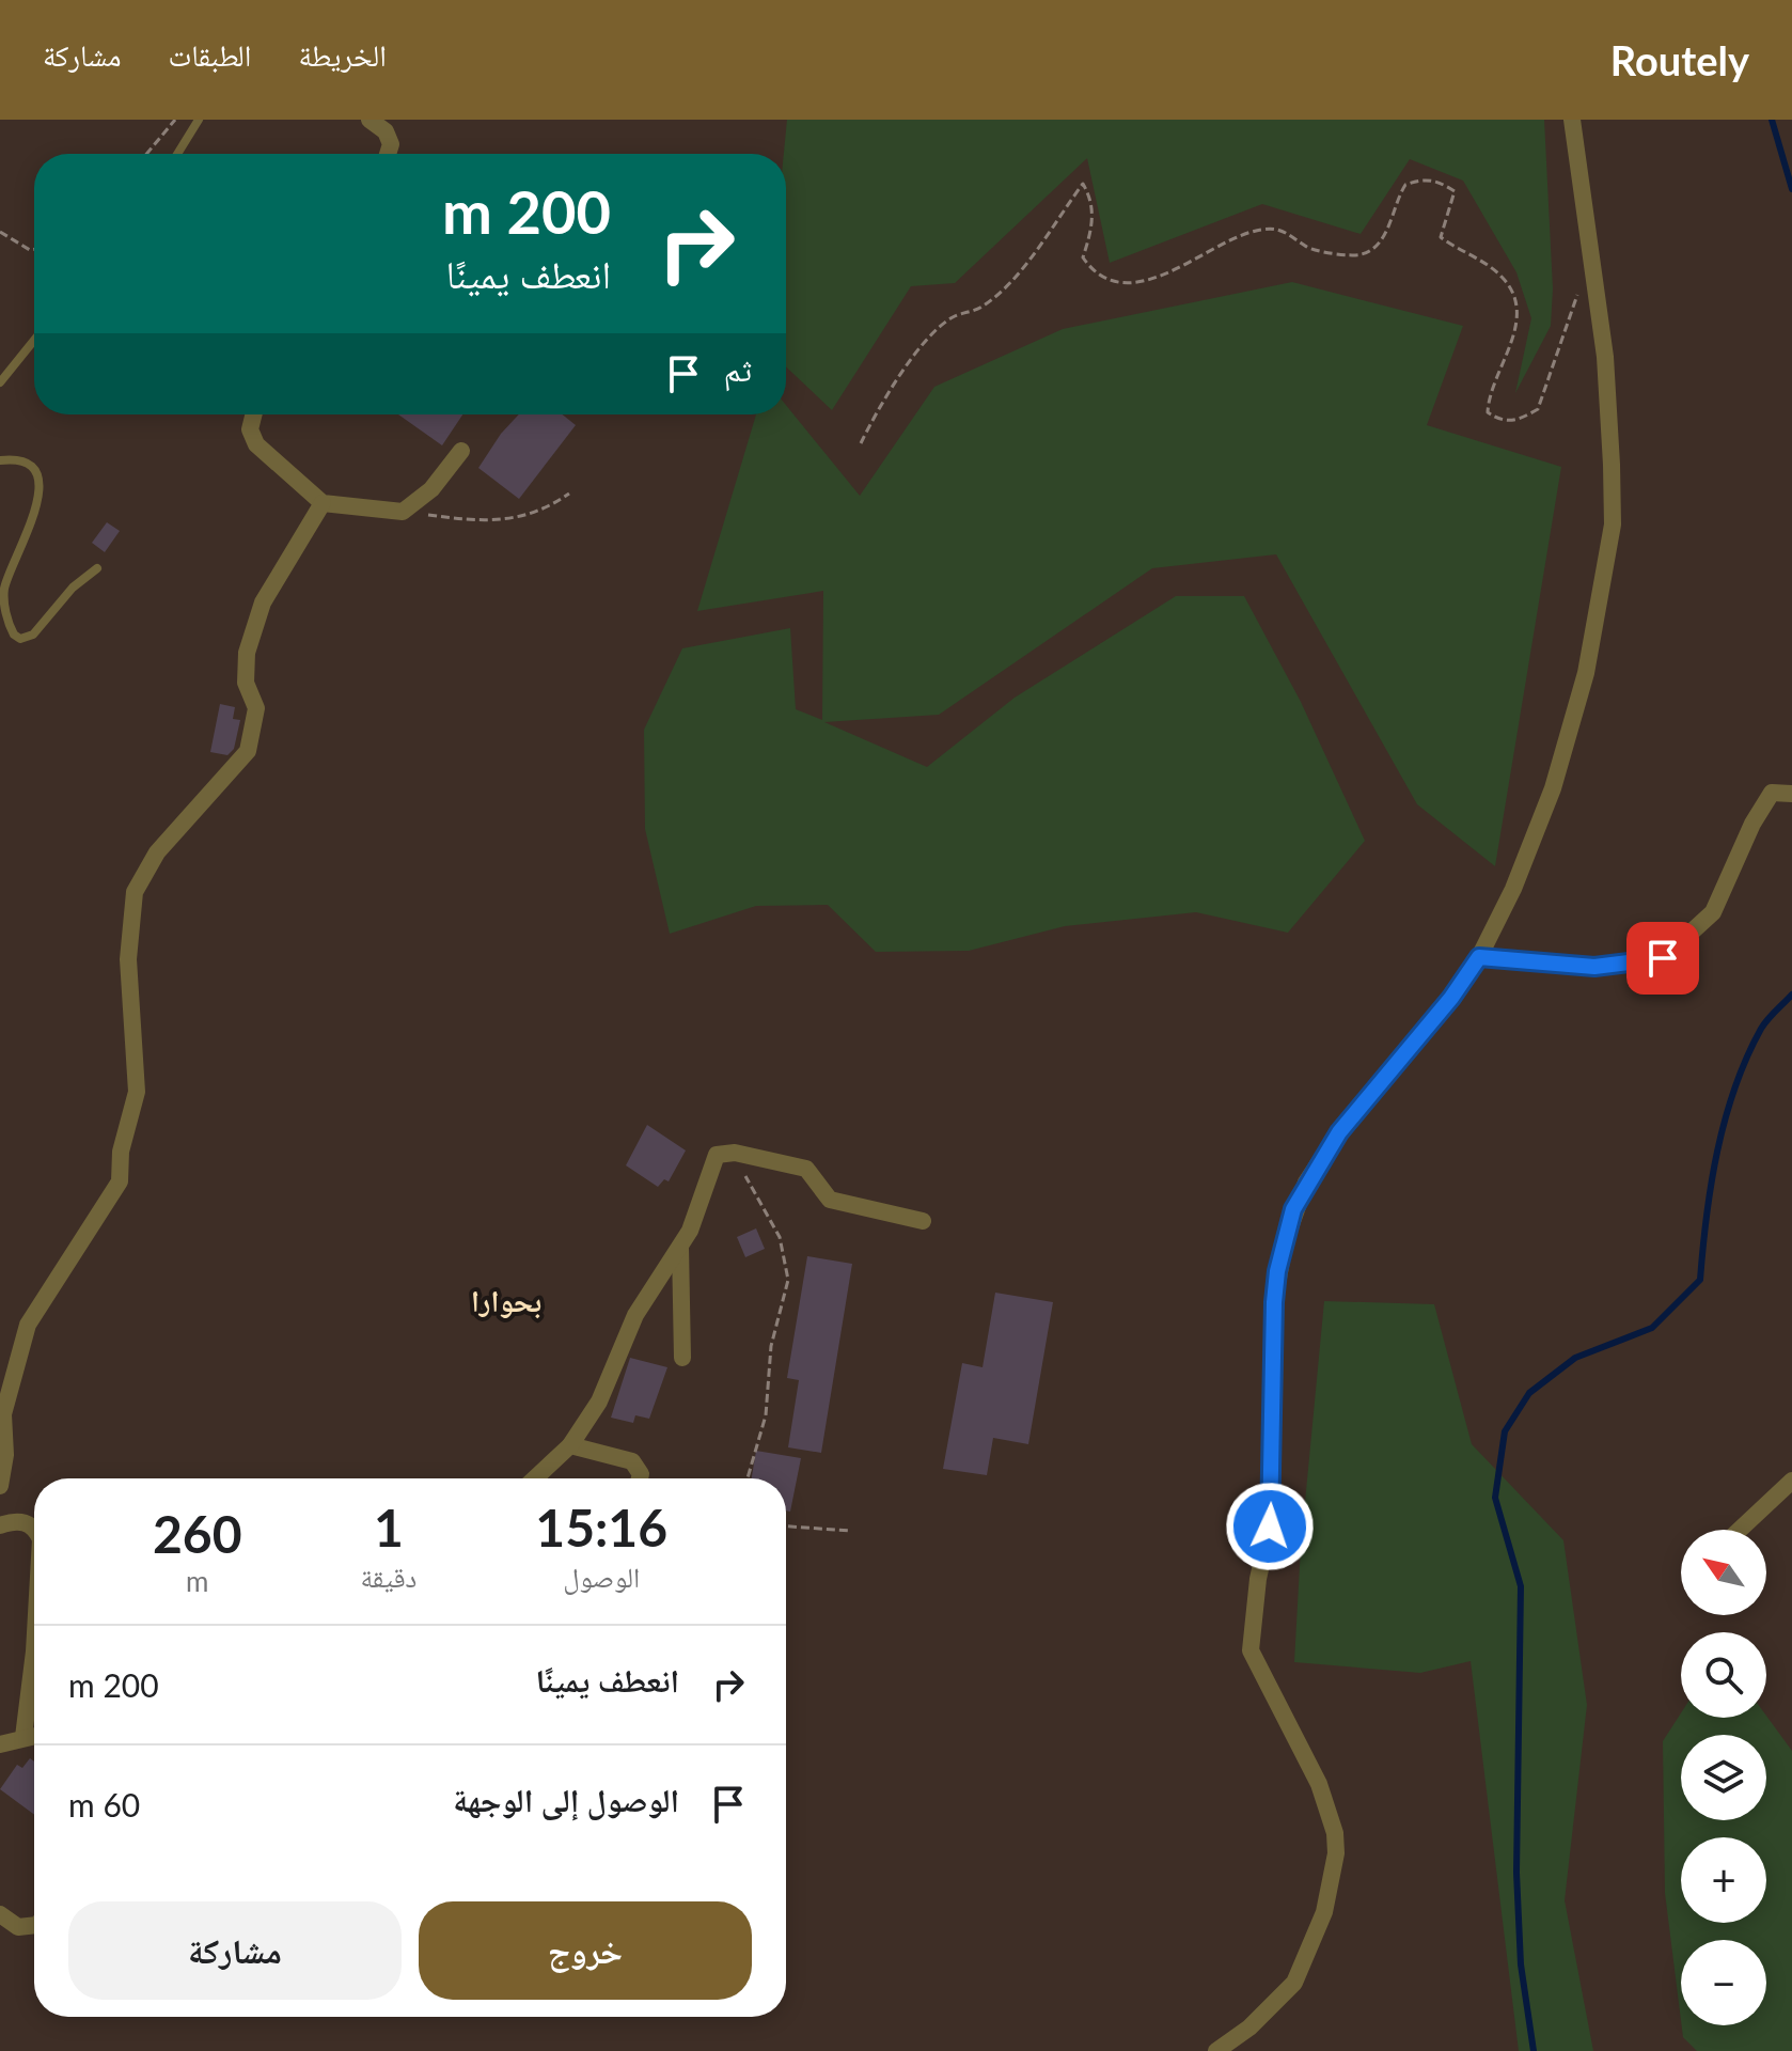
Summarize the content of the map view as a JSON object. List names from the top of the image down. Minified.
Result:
{"districts":["بحوارا"],"north":"top left","page":{"header":"Routely","nav":["الخريطة","الطبقات","مشاركة"],"turn":["200 m","انعطف يمينًا"],"then":"ثم","eta":["15:16","الوصول","1","دقيقة","260","m"],"map_buttons":["+","−"],"list":[{"name":"انعطف يمينًا","value":"200 m"},{"name":"الوصول إلى الوجهة","value":"60 m"}],"buttons":["خروج","مشاركة"]}}
